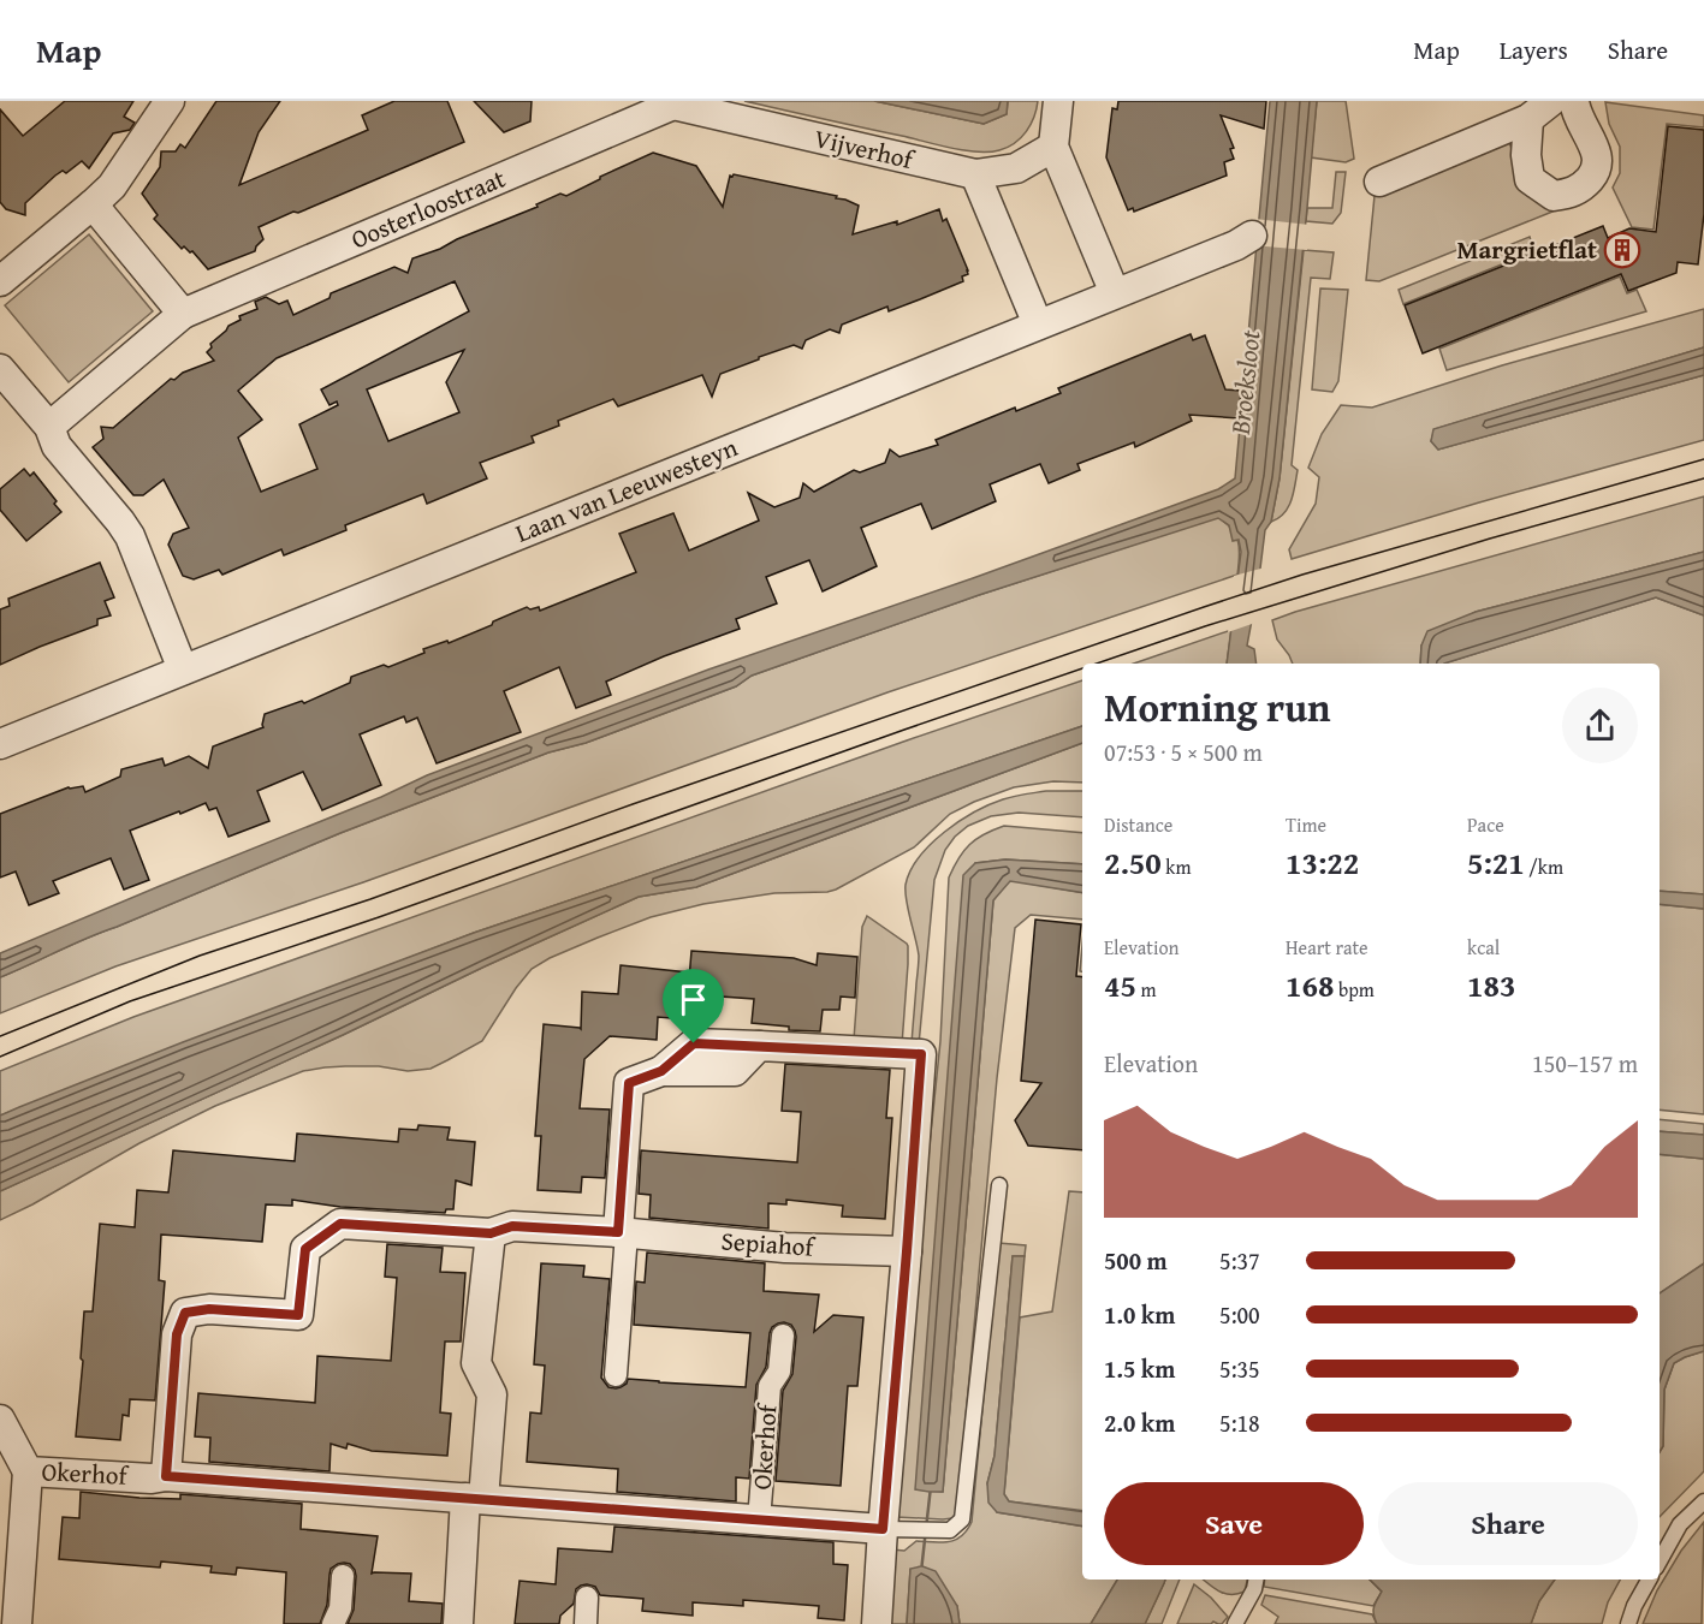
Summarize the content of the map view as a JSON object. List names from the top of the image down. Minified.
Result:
{"streets":{"street":["Vijverhof","Oosterloostraat","Laan van Leeuwesteyn","Sepiahof","Okerhof"]},"crossings":[["Vijverhof","Oosterloostraat"],["Sepiahof","Okerhof"]],"water":["Broeksloot"],"places":{"building":["Margrietflat"]},"page":{"header":"Map","nav":["Map","Layers","Share"],"heading":["Morning run","07:53 · 5 × 500 m"],"stats":[["Distance","2.50 km"],["Time","13:22"],["Pace","5:21 /km"],["Elevation","45 m"],["Heart rate","168 bpm"],["kcal","183"]],"chart":["Elevation","150–157 m"],"list":[{"name":"500 m","note":"5:37"},{"name":"1.0 km","note":"5:00"},{"name":"1.5 km","note":"5:35"},{"name":"2.0 km","note":"5:18"}],"buttons":["Save","Share"]}}
